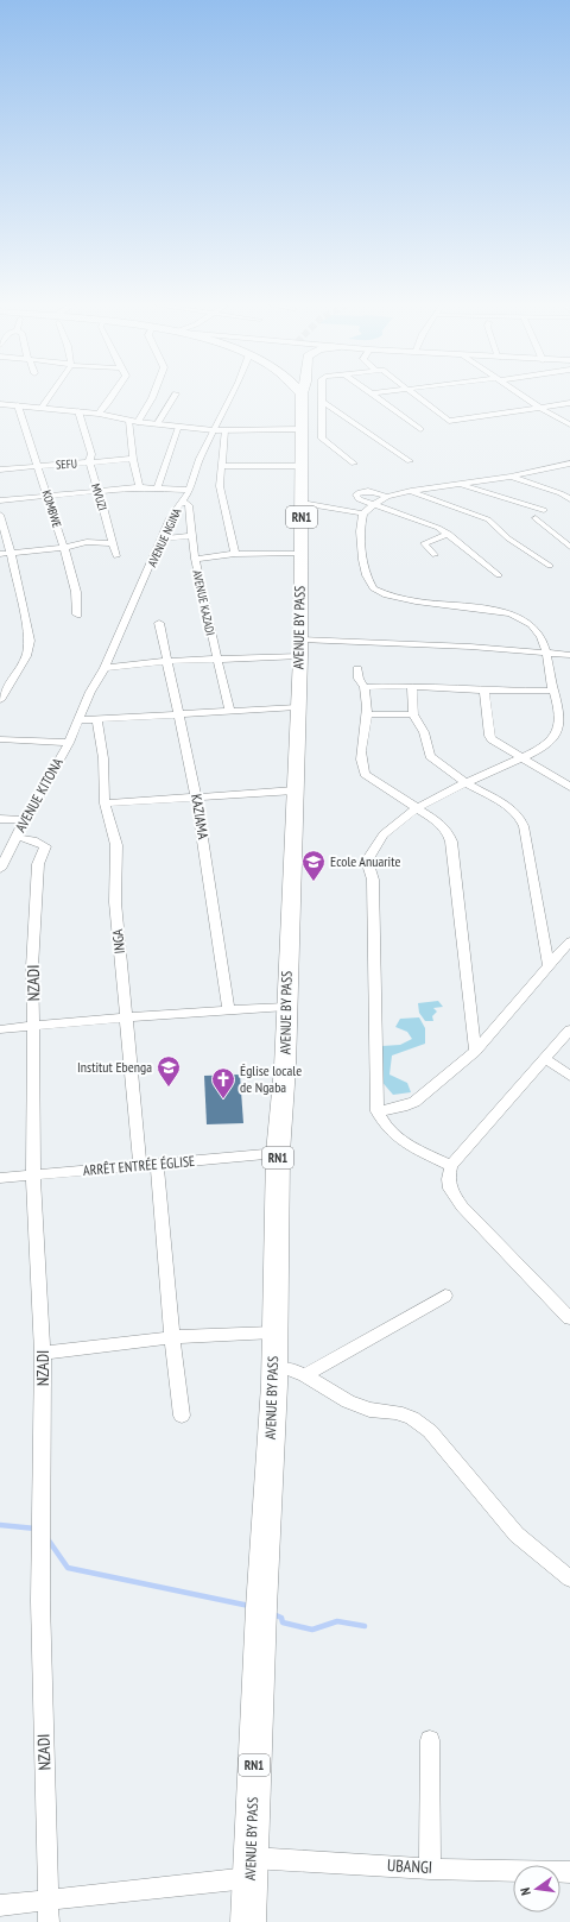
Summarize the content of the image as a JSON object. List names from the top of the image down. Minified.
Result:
{"streets":{"highway":["RN1","AVENUE BY PASS"],"street":["SEFU","MVUZI","KOMBWE","AVENUE NGINA","AVENUE KAZADI","AVENUE KITONA","KAZIAMA","INGA","NZADI","ARRÊT ENTRÉE ÉGLISE","UBANGI"]},"crossings":[["SEFU","MVUZI"],["SEFU","KOMBWE"],["AVENUE NGINA","AVENUE KAZADI"],["AVENUE NGINA","AVENUE KITONA"],["AVENUE BY PASS","ARRÊT ENTRÉE ÉGLISE"],["AVENUE BY PASS","UBANGI"],["AVENUE KITONA","NZADI"],["INGA","ARRÊT ENTRÉE ÉGLISE"],["NZADI","ARRÊT ENTRÉE ÉGLISE"],["NZADI","UBANGI"]],"places":{"school or university":["Ecole Anuarite","Institut Ebenga"],"church":["Église locale de Ngaba"]},"north":"left"}
